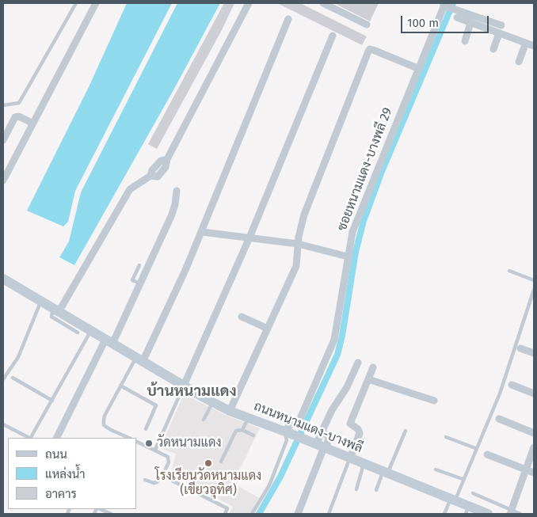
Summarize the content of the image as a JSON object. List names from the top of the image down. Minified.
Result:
{"streets":{"main road":["ถนนหนามแดง-บางพลี"],"street":["ซอยหนามแดง-บางพลี 29"]},"crossings":[["ซอยหนามแดง-บางพลี 29","ถนนหนามแดง-บางพลี"]],"districts":["บ้านหนามแดง"],"places":["วัดหนามแดง","โรงเรียนวัดหนามแดง (เขียวอุทิศ)"],"legend":["ถนน","แหล่งน้ำ","อาคาร"],"scale_bar":"100 m"}
